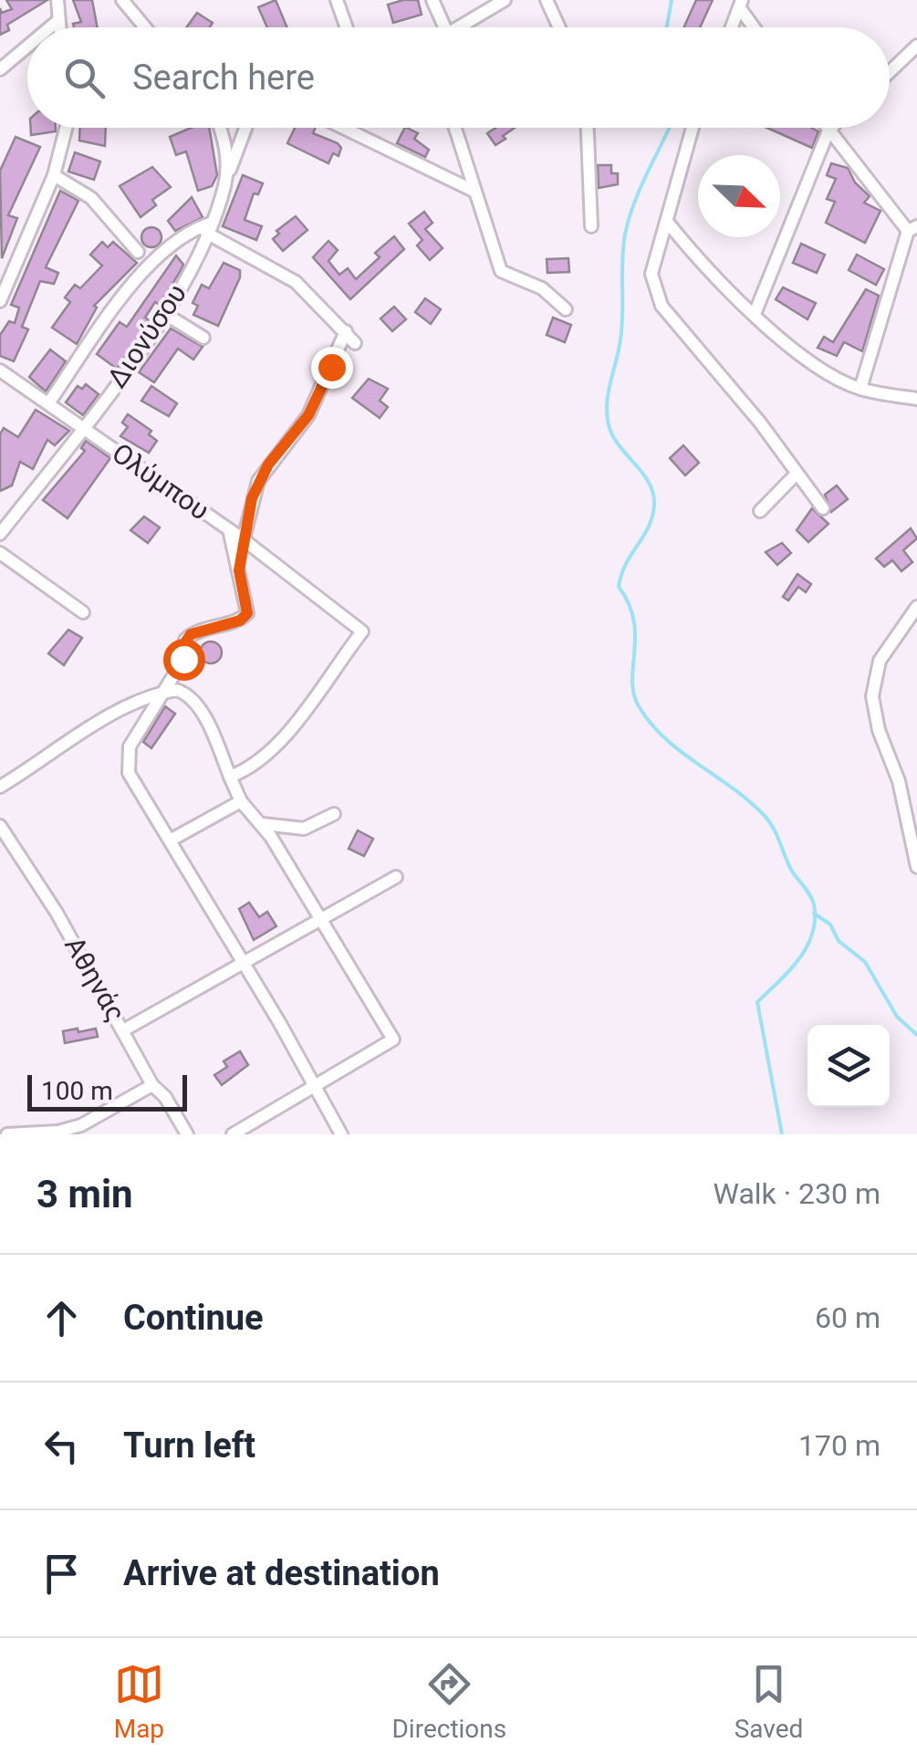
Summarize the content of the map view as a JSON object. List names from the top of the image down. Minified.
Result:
{"streets":{"street":["Διονύσου","Ολύμπου","Αθηνάς"]},"crossings":[["Διονύσου","Ολύμπου"]],"scale_bar":"100 m","north":"bottom right","page":{"search":"Search here","scale":"100 m","heading":["3 min","Walk · 230 m"],"list":[["Continue","60 m"],["Turn left","170 m"],"Arrive at destination"],"nav":["Map","Directions","Saved"]}}
